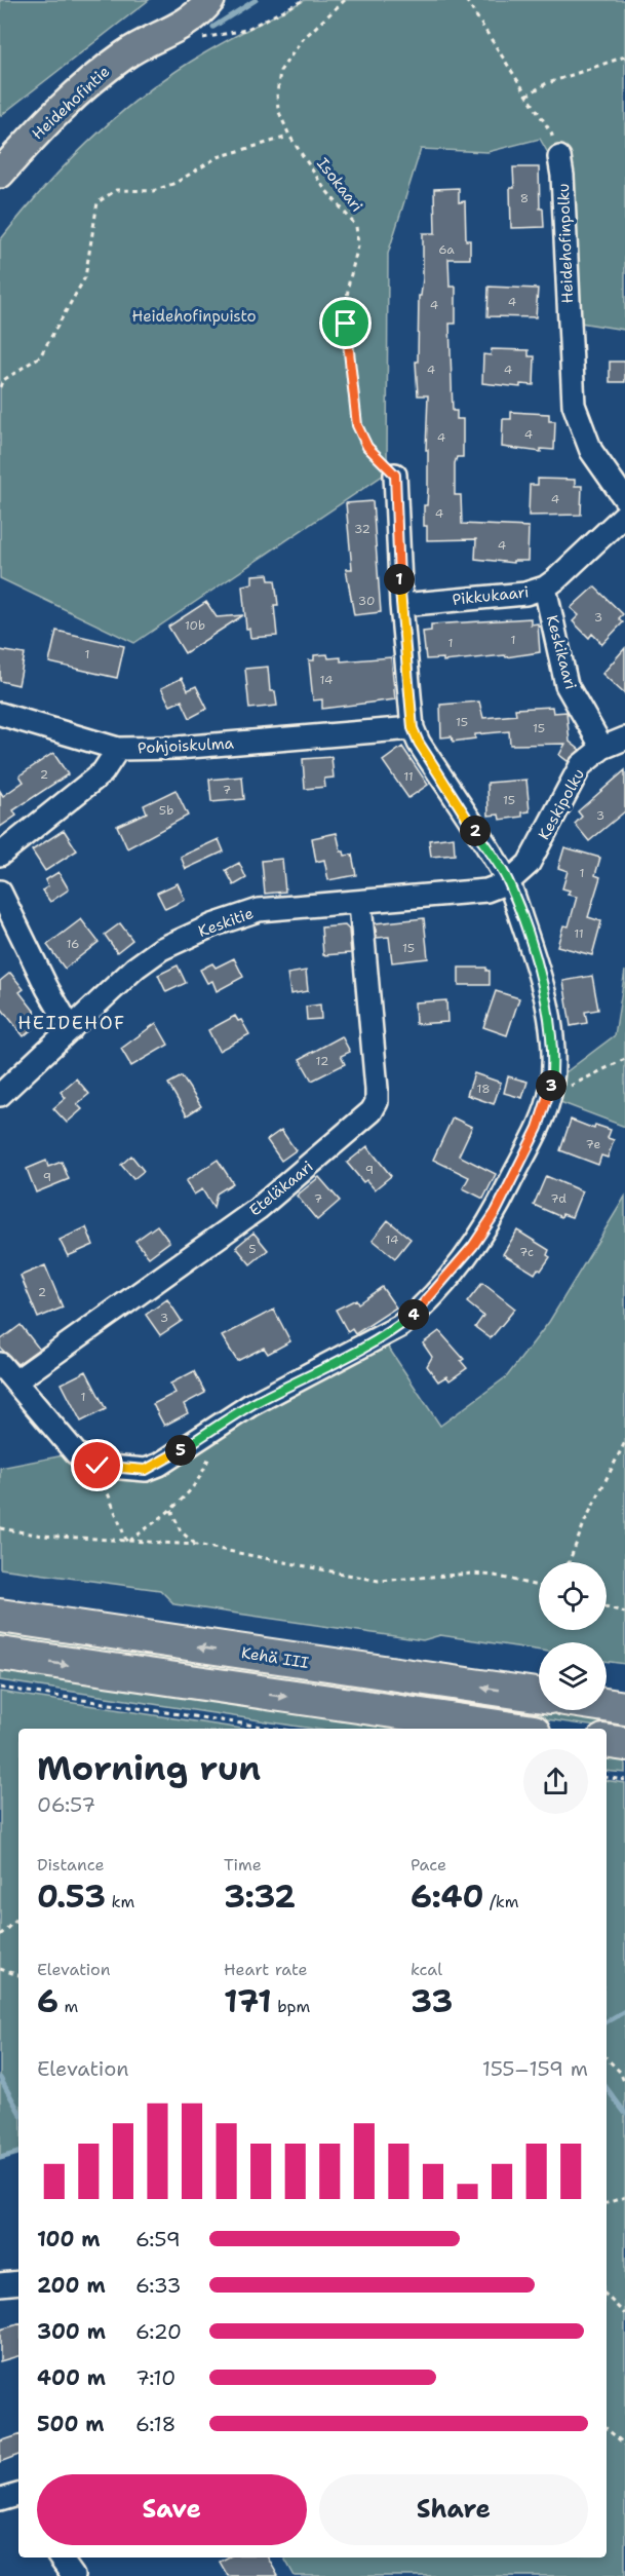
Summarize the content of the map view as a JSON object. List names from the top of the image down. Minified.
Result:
{"streets":{"highway":["Kehä III"],"main road":["Heidehofintie"],"street":["Heidehofinpolku","Pikkukaari","Keskikaari","Pohjoiskulma","Keskipolku","Keskitie","Eteläkaari"],"path":["Isokaari"]},"crossings":[["Pikkukaari","Keskikaari"],["Keskikaari","Keskipolku"],["Keskipolku","Keskitie"],["Keskitie","Eteläkaari"]],"districts":["HEIDEHOF"],"parks":["Heidehofinpuisto"],"house_numbers":["8","6a","4","4","4","4","4","4","4","4","32","4","30","3","10b","1","1","1","14","15","15","2","11","7","15","5b","3","1","11","16","15","12","18","7e","9","9","7","7d","14","5","7c","2","3","1"],"page":{"pins":["1","2","3","4","5"],"heading":["Morning run","06:57"],"stats":[["Distance","0.53 km"],["Time","3:32"],["Pace","6:40 /km"],["Elevation","6 m"],["Heart rate","171 bpm"],["kcal","33"]],"chart":["Elevation","155–159 m"],"list":[{"name":"100 m","note":"6:59"},{"name":"200 m","note":"6:33"},{"name":"300 m","note":"6:20"},{"name":"400 m","note":"7:10"},{"name":"500 m","note":"6:18"}],"buttons":["Save","Share"]}}
